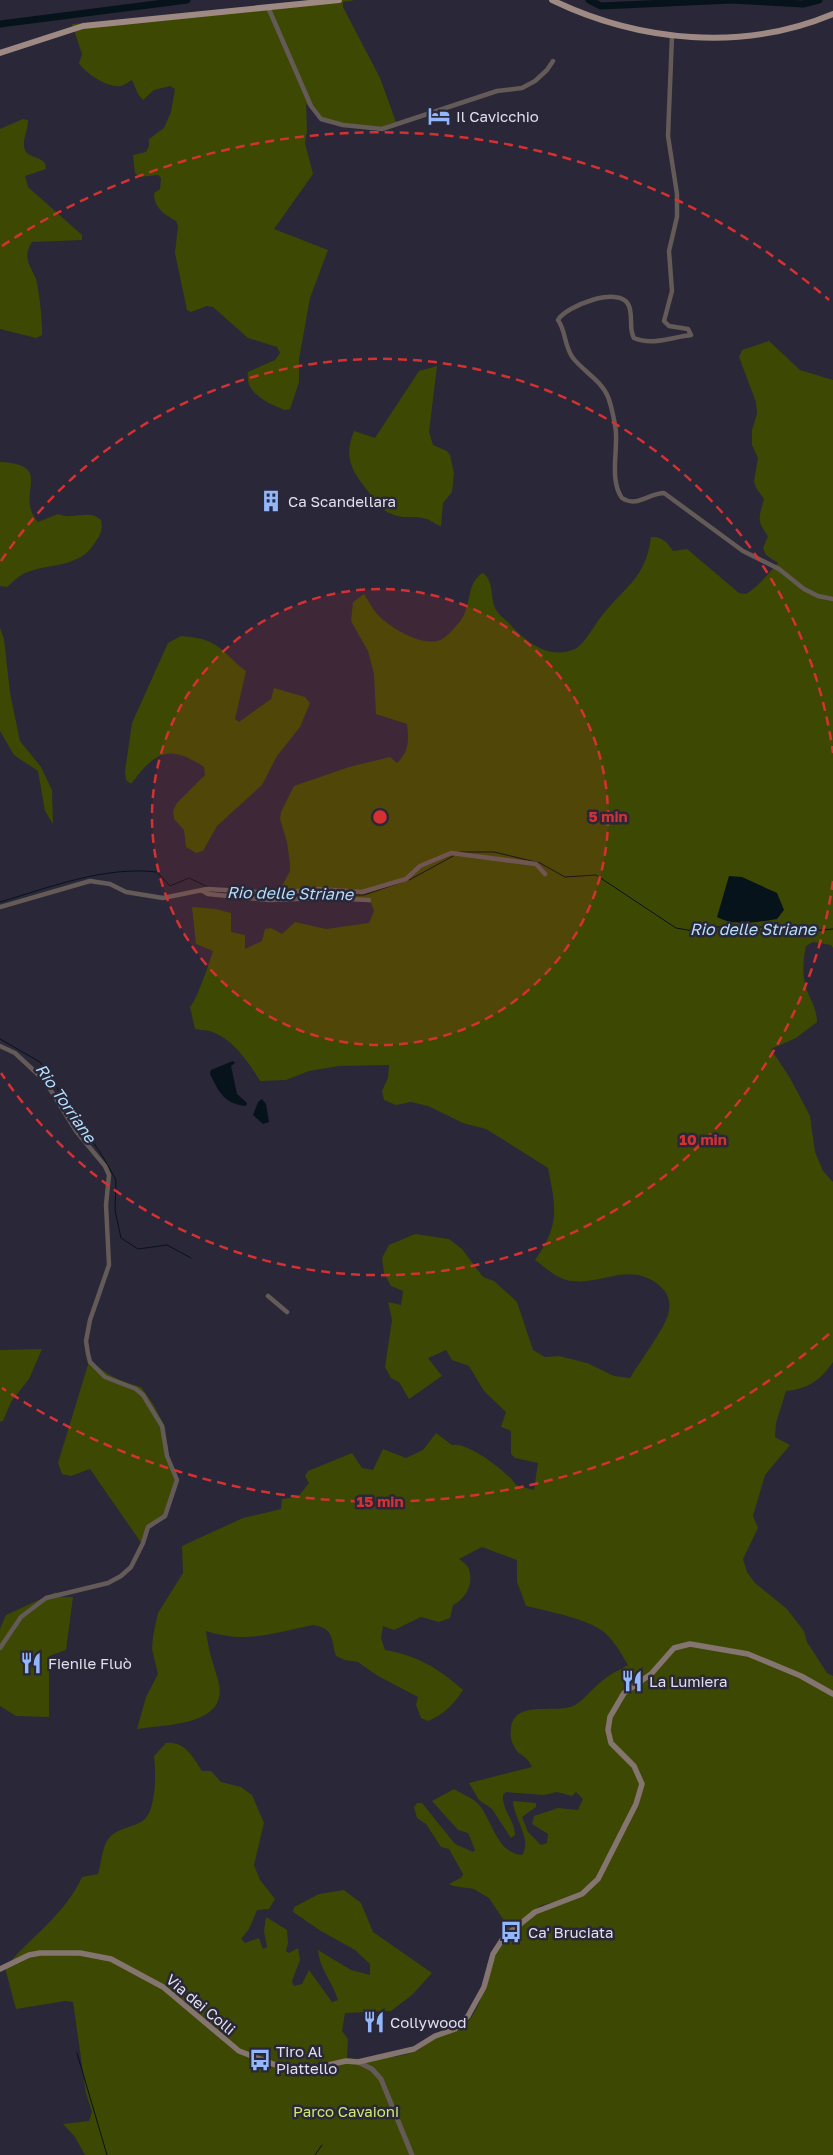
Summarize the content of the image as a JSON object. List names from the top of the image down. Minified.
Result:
{"streets":{"main road":["Via dei Colli"]},"water":["Rio delle Striane","Rio Torriane"],"parks":["Parco Cavaioni"],"places":{"hotel":["Il Cavicchio"],"building":["Ca Scandellara"],"restaurant":["Fienile Fluò","La Lumiera","Collywood"],"bus stop":["Ca' Bruciata","Tiro Al Piattello"]},"rings":["5 min","10 min","15 min"]}
